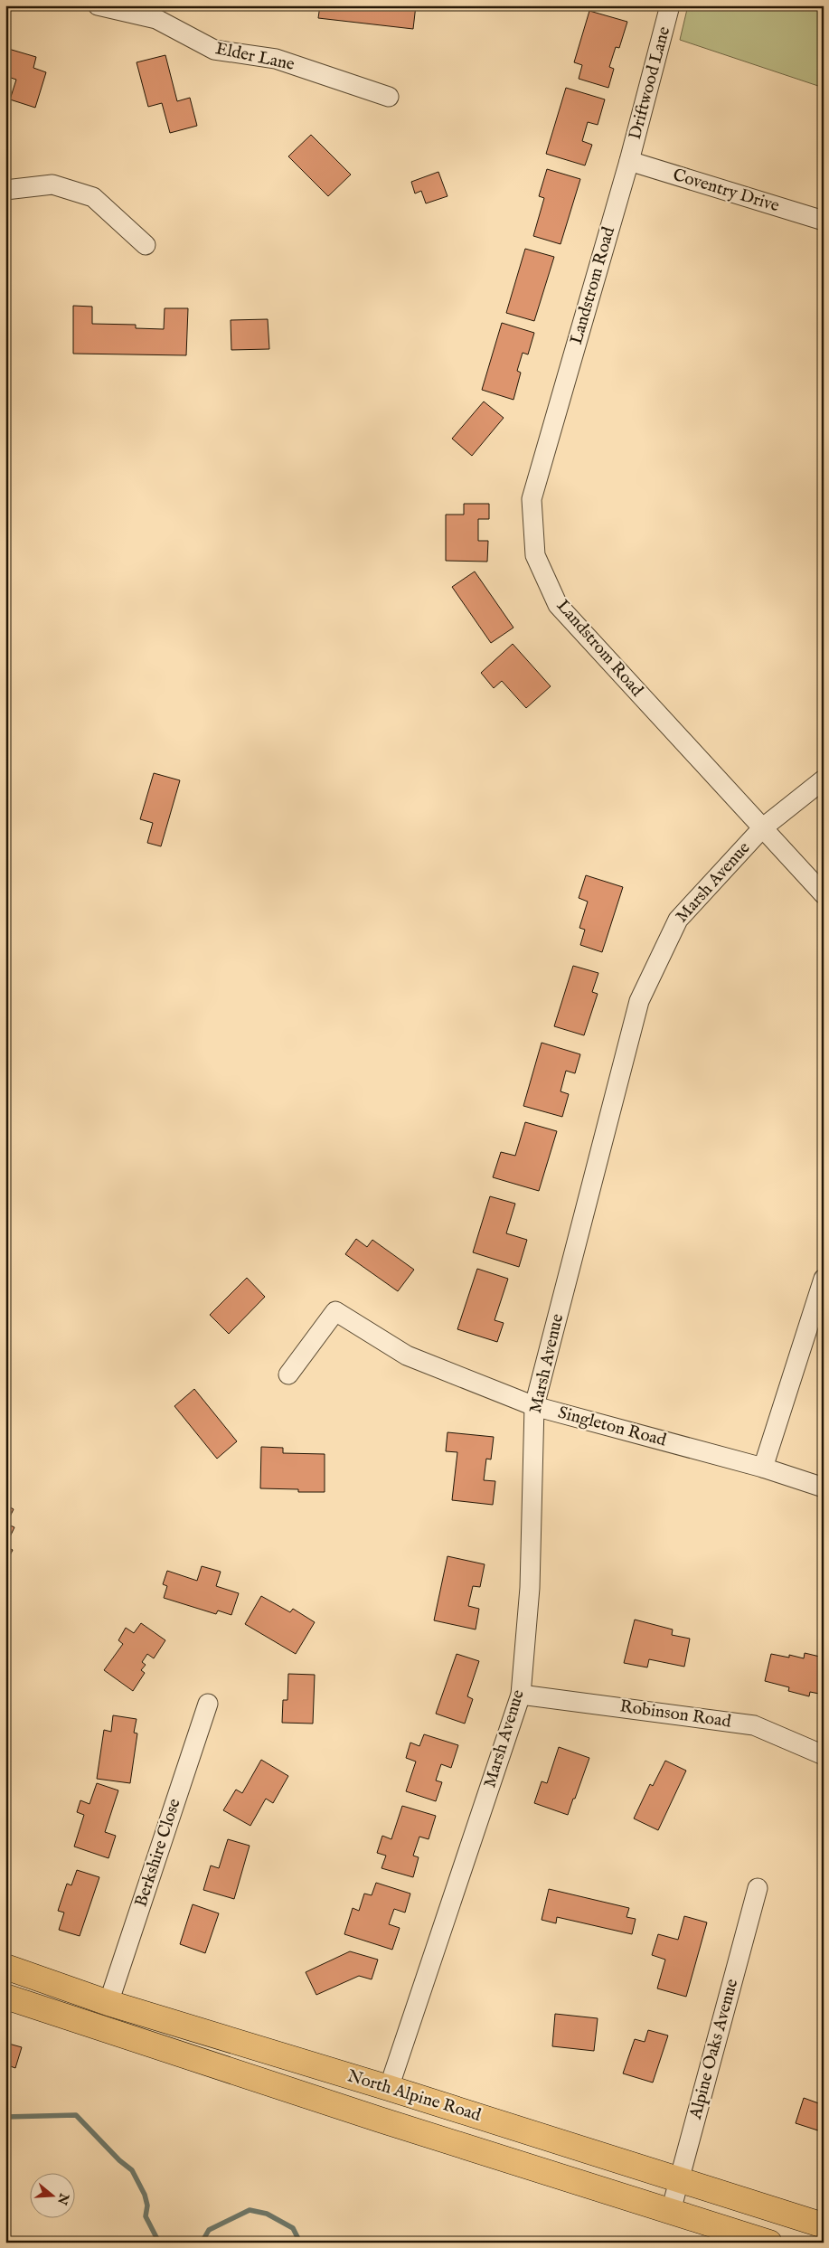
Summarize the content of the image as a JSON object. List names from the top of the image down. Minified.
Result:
{"streets":{"main road":["North Alpine Road"],"street":["Elder Lane","Driftwood Lane","Coventry Drive","Landstrom Road","Marsh Avenue","Singleton Road","Robinson Road","Berkshire Close","Alpine Oaks Avenue"]},"crossings":[["Driftwood Lane","Coventry Drive"],["Driftwood Lane","Landstrom Road"],["Coventry Drive","Landstrom Road"],["Landstrom Road","Marsh Avenue"],["Marsh Avenue","Singleton Road"],["Marsh Avenue","Robinson Road"],["Marsh Avenue","North Alpine Road"],["Berkshire Close","North Alpine Road"],["Alpine Oaks Avenue","North Alpine Road"]],"north":"right"}
